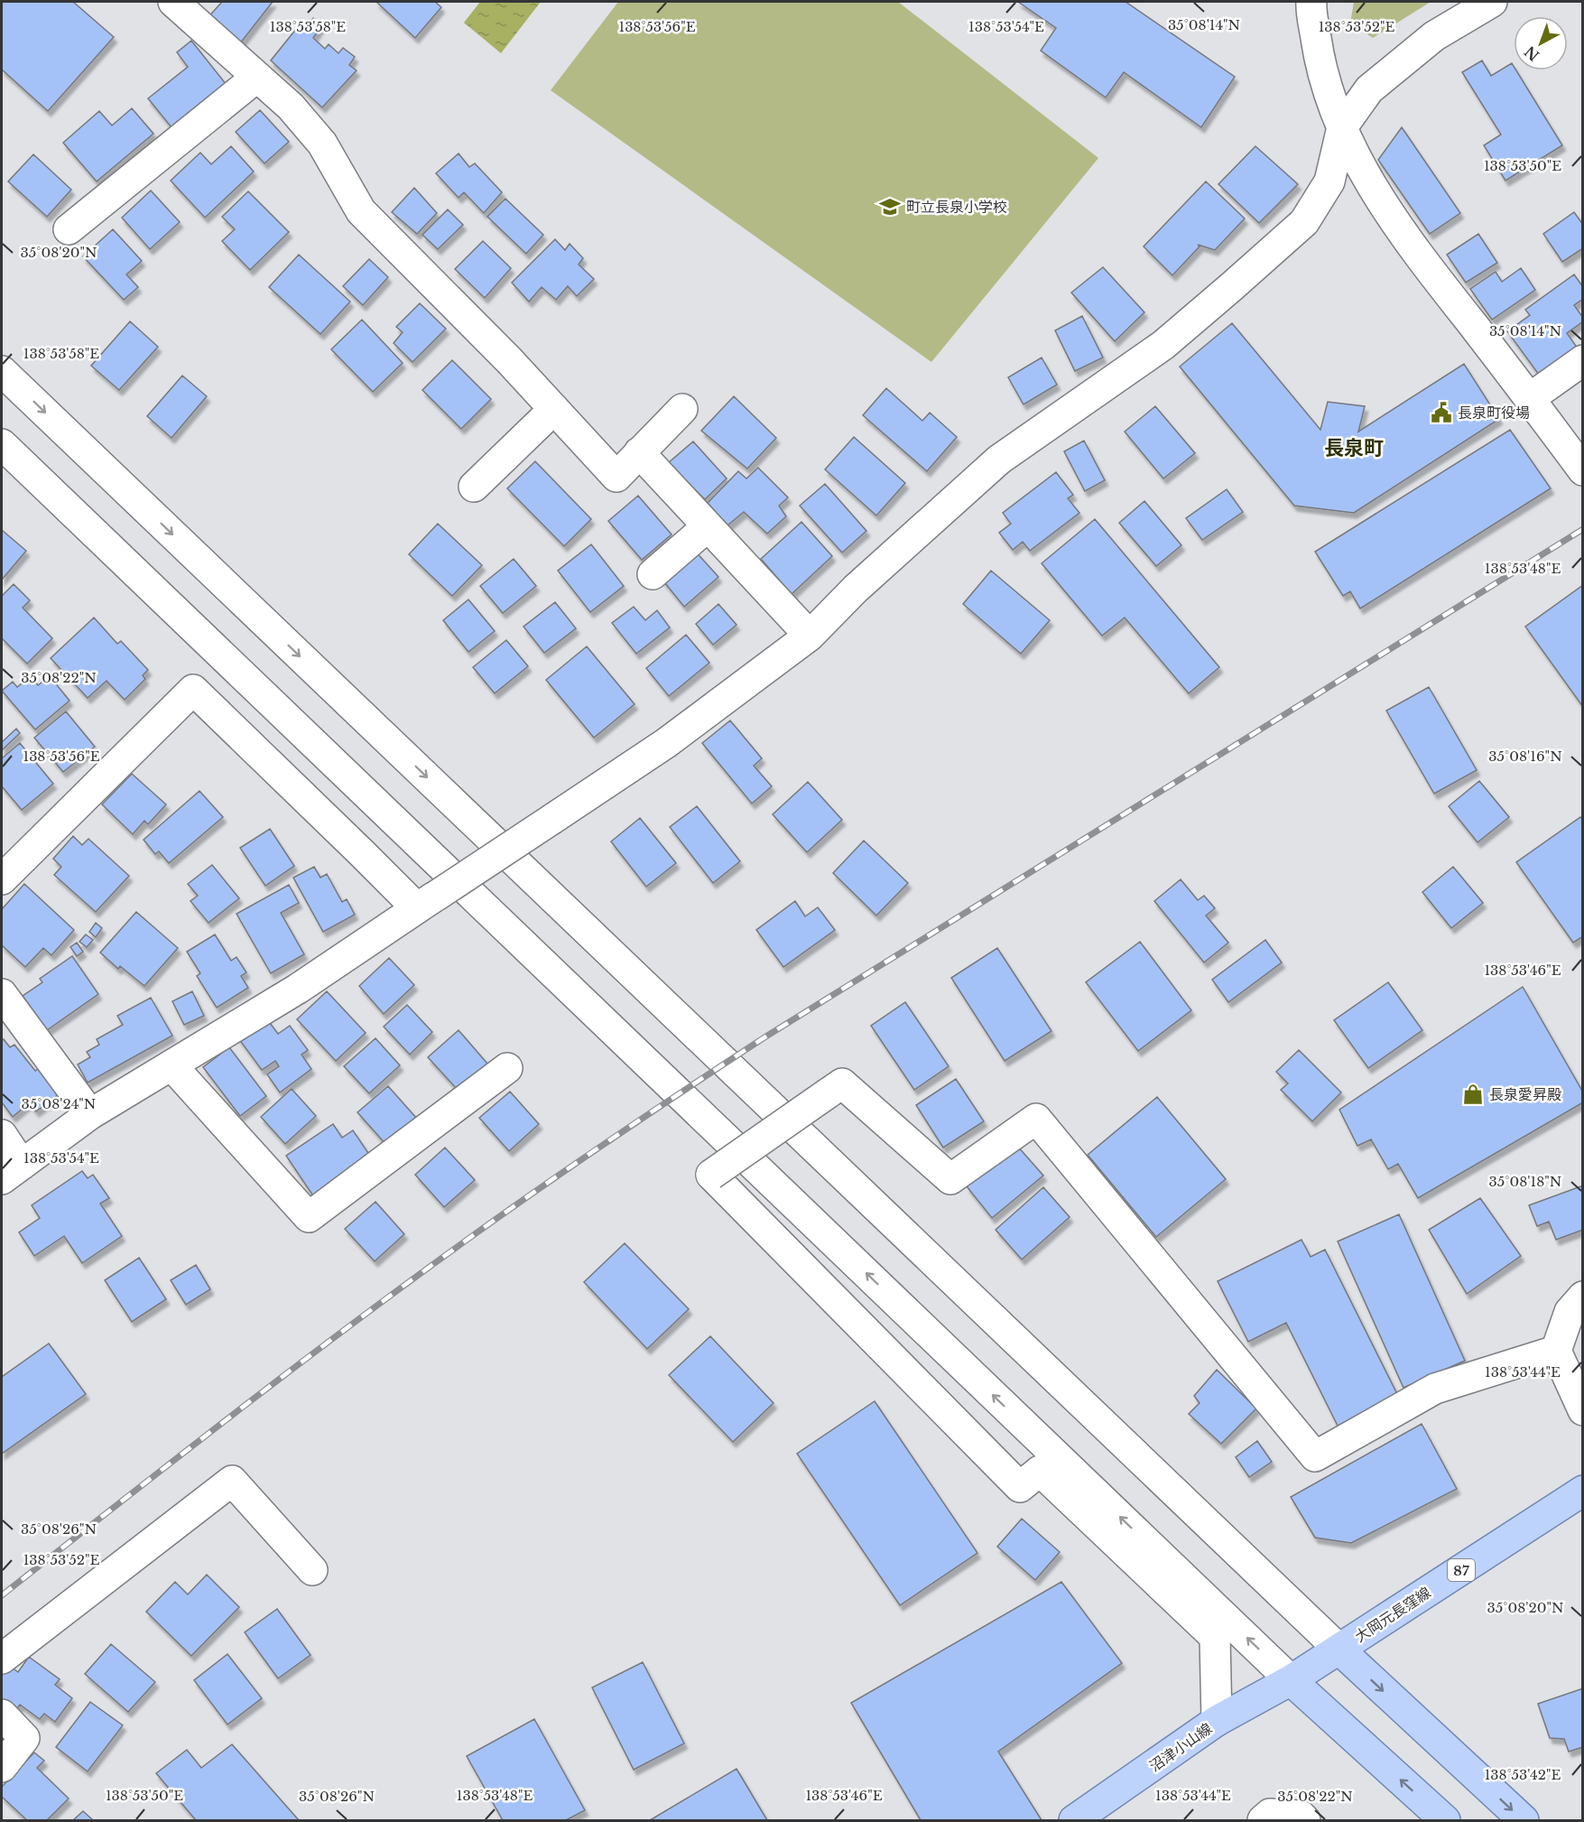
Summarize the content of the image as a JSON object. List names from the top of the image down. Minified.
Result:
{"streets":{"main road":["87","大岡元長窪線","沼津小山線"]},"crossings":[["大岡元長窪線","沼津小山線"]],"districts":["長泉町"],"places":{"school or university":["町立長泉小学校"],"public building":["長泉町役場"],"shop":["長泉愛昇殿"]},"north":"bottom left","coordinates":["35°08'14\"N","138°53'58\"E","138°53'56\"E","138°53'54\"E","138°53'52\"E","138°53'50\"E","35°08'20\"N","138°53'48\"E","35°08'22\"N","35°08'16\"N","138°53'46\"E","35°08'24\"N","35°08'18\"N","138°53'44\"E","35°08'26\"N","138°53'42\"E"]}
